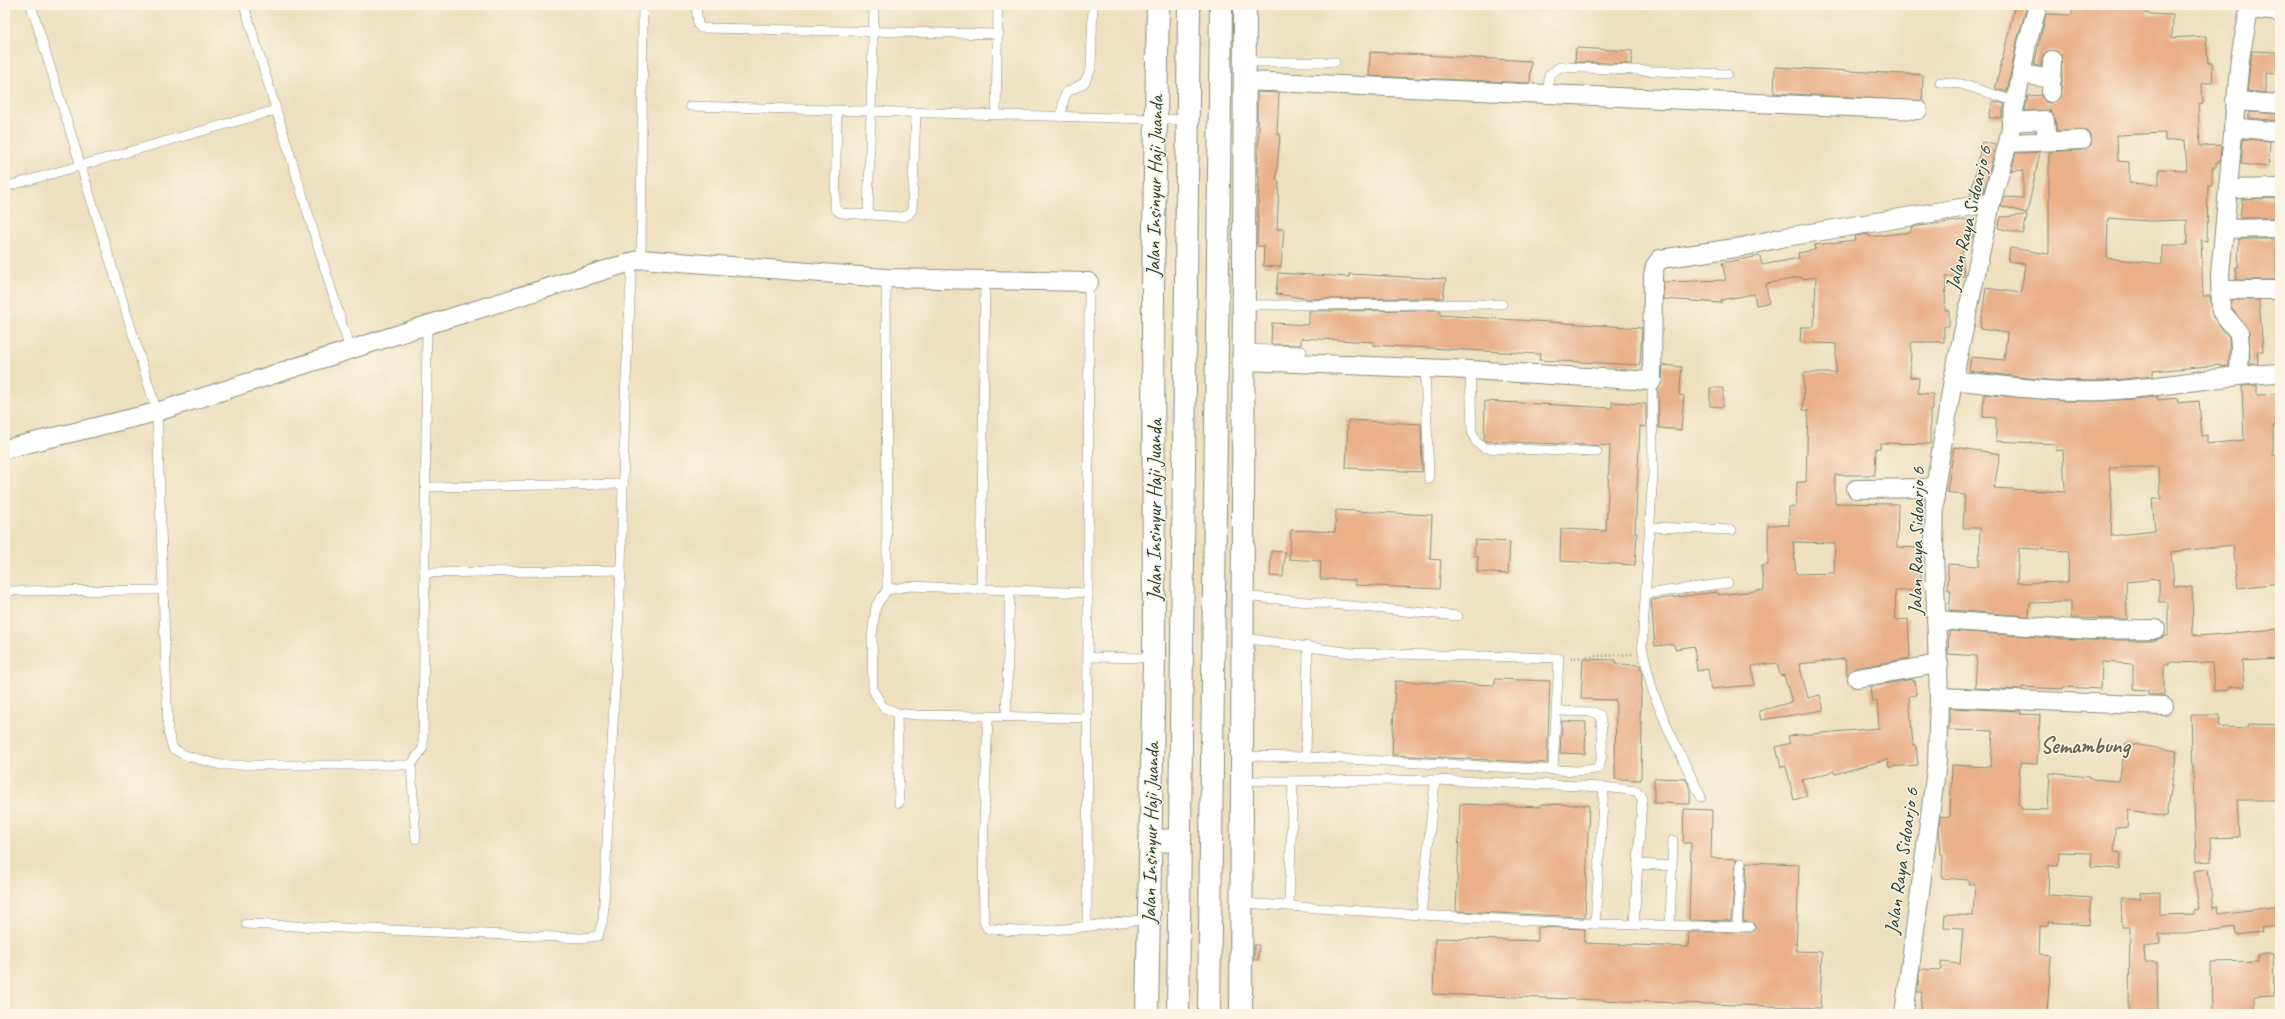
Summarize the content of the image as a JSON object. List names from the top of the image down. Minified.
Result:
{"streets":{"main road":["Jalan Insinyur Haji Juanda"],"street":["Jalan Raya Sidoarjo 6"]},"districts":["Semambung"]}
